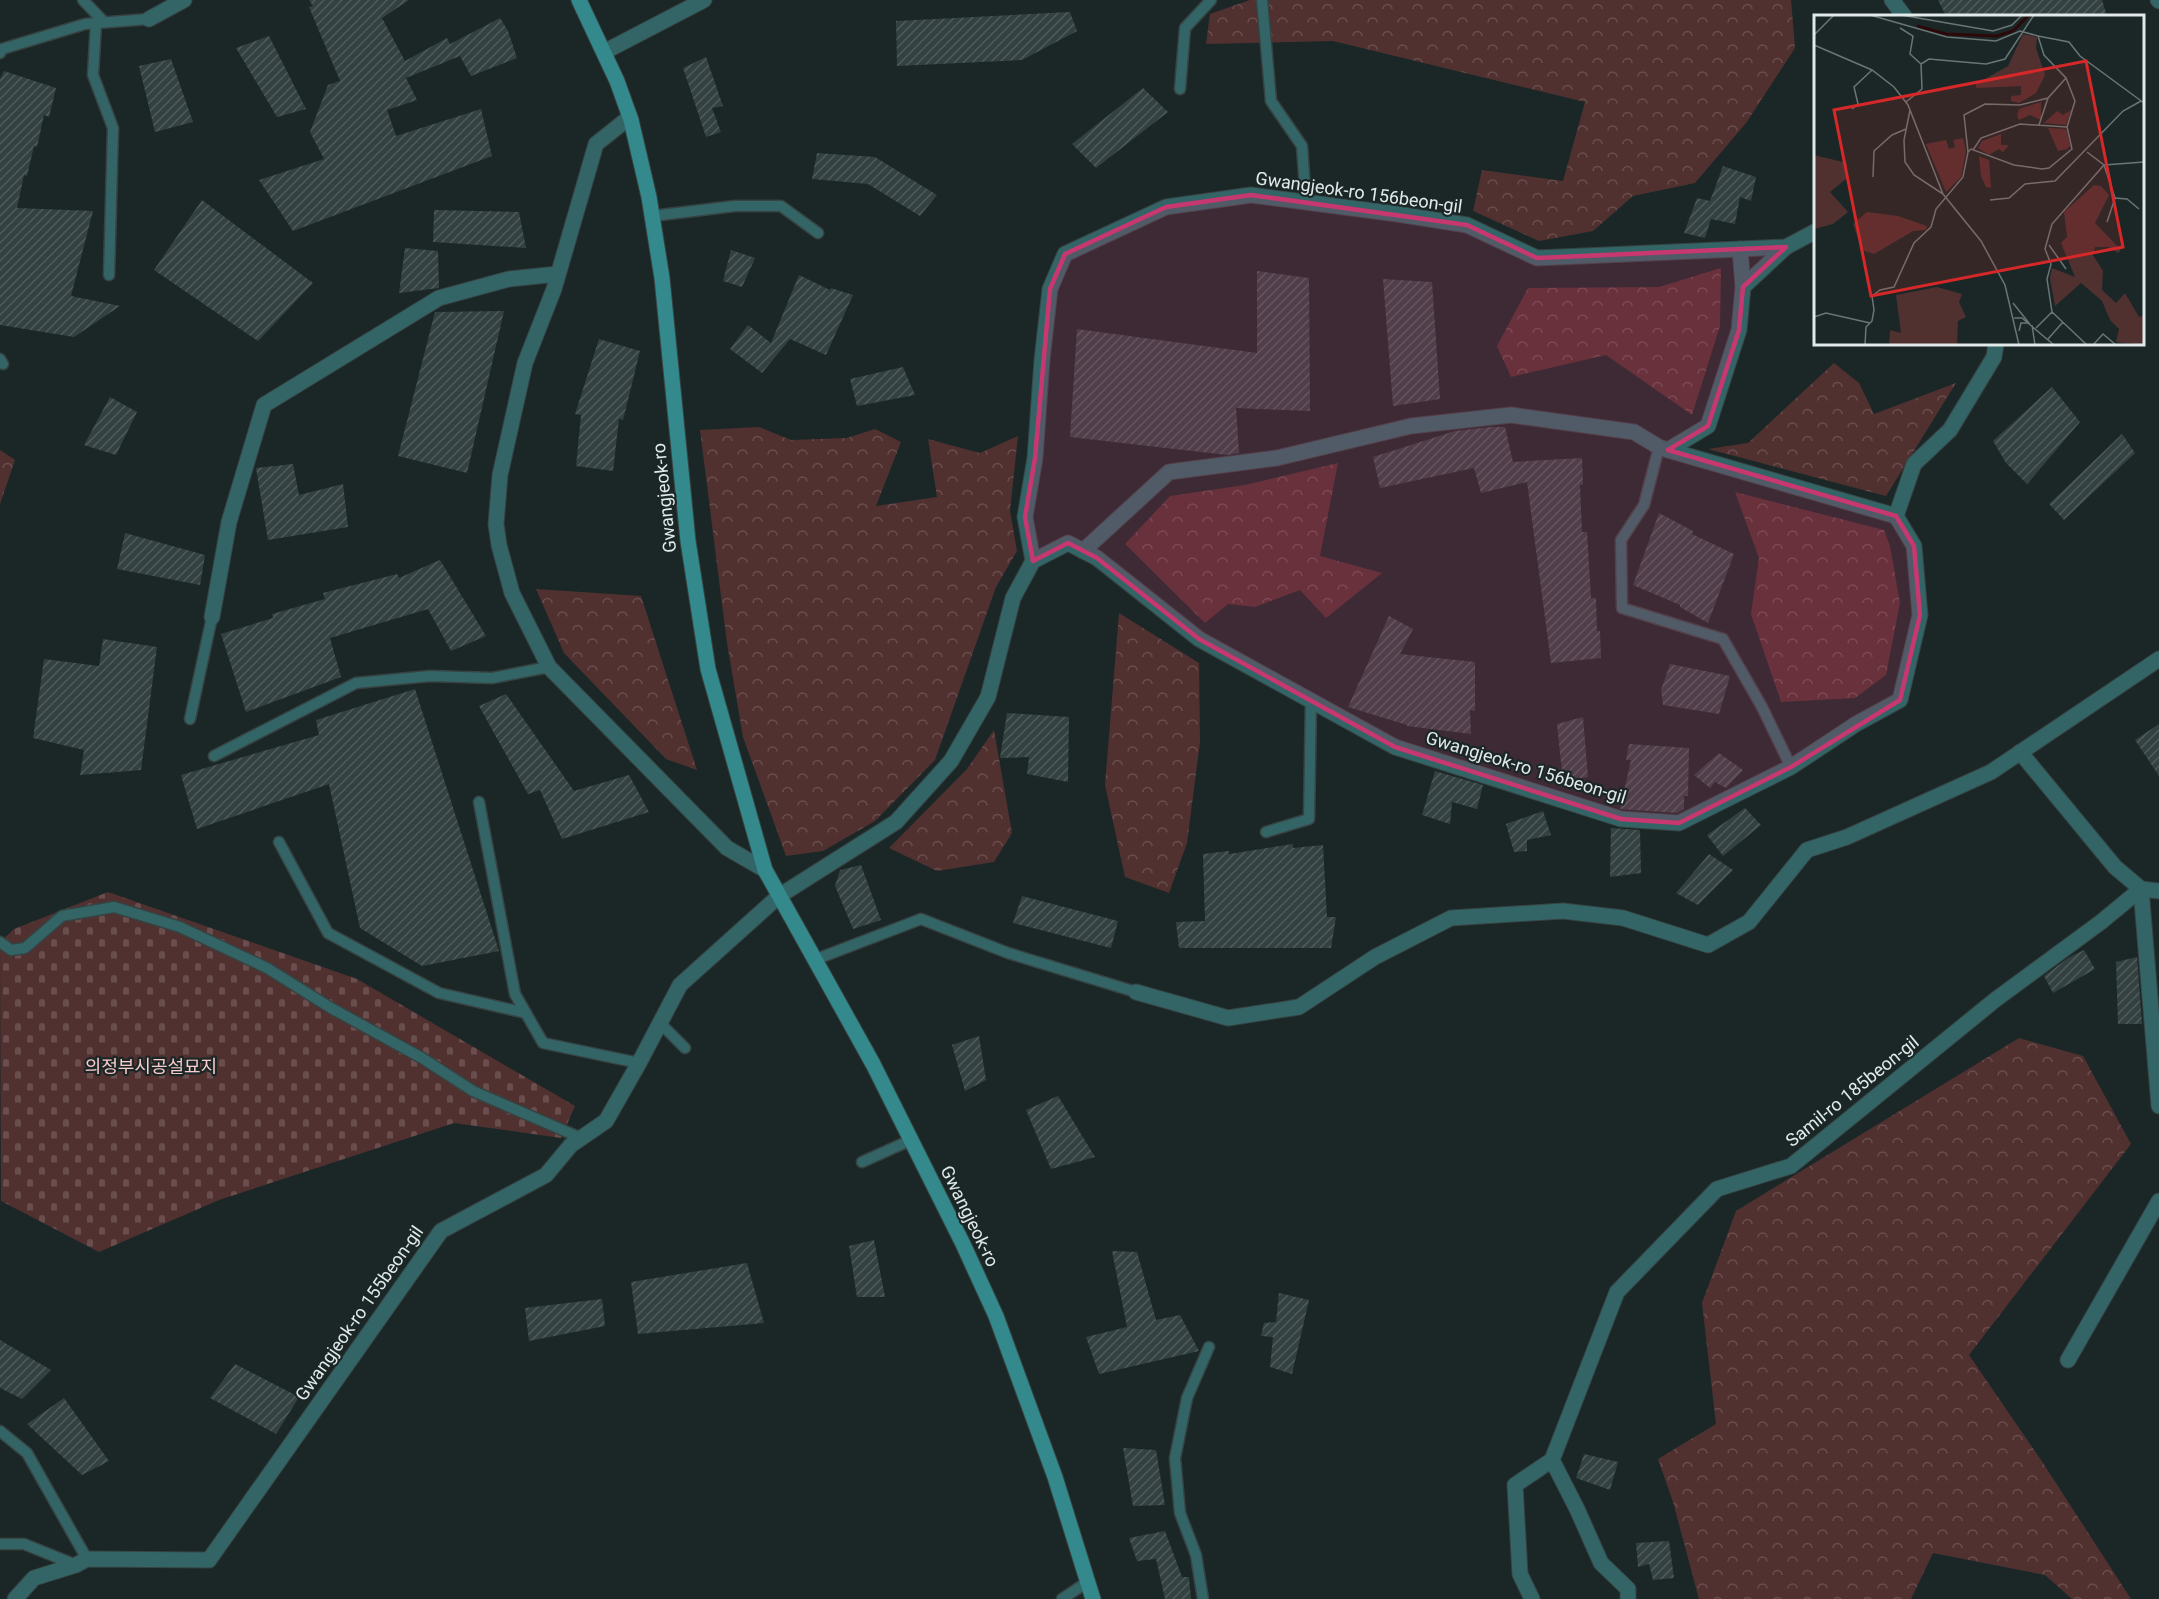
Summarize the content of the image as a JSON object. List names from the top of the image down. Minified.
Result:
{"streets":{"main road":["Gwangjeok-ro"],"street":["Gwangjeok-ro 156beon-gil","Samil-ro 185beon-gil","Gwangjeok-ro 155beon-gil"]},"crossings":[["Gwangjeok-ro","Gwangjeok-ro 155beon-gil"]],"parks":["의정부시공설묘지"]}
